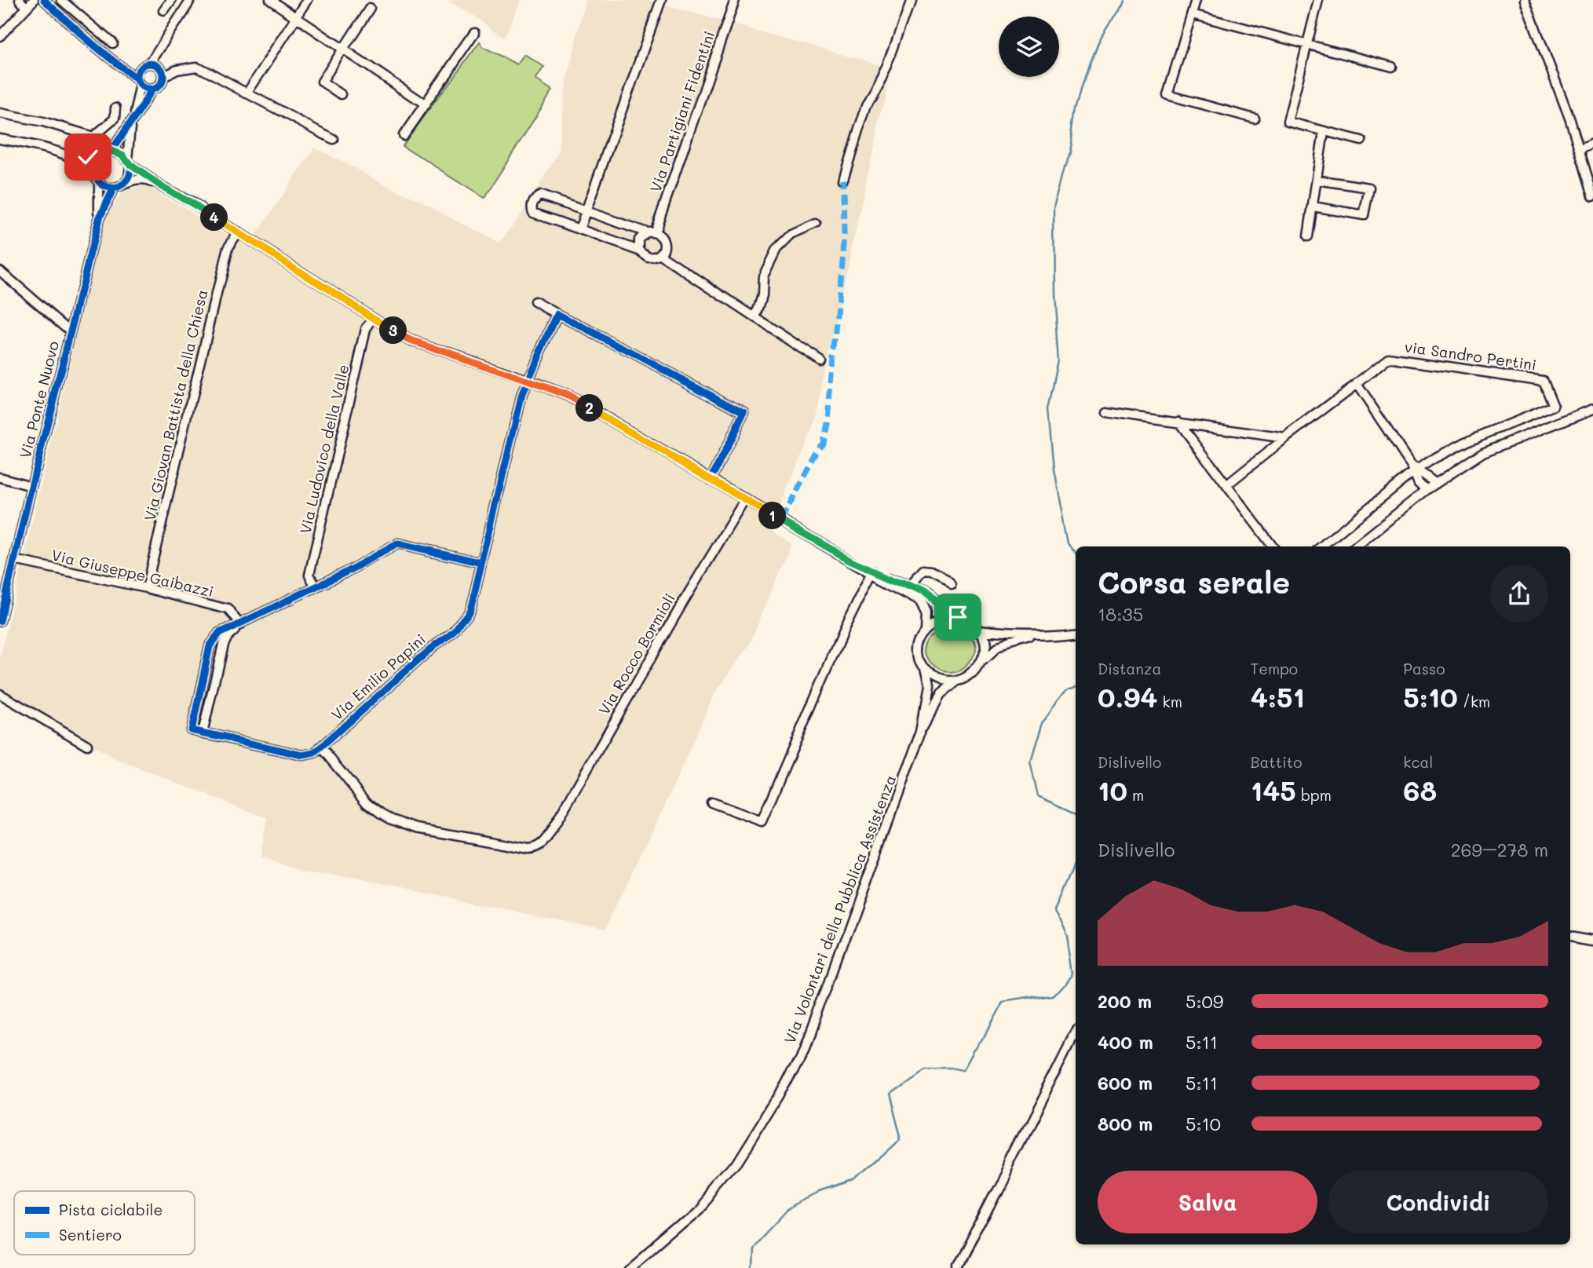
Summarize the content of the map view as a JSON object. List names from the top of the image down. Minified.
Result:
{"streets":{"street":["Via Partigiani Fidentini","via Sandro Pertini","Via Ponte Nuovo","Via Giovan Battista della Chiesa","Via Ludovico della Valle","Via Giuseppe Gaibazzi","Via Rocco Bormioli","Via Emilio Papini","Via Volontari della Pubblica Assistenza"]},"crossings":[["Via Ponte Nuovo","Via Giuseppe Gaibazzi"],["Via Giovan Battista della Chiesa","Via Giuseppe Gaibazzi"],["Via Giuseppe Gaibazzi","Via Emilio Papini"],["Via Rocco Bormioli","Via Emilio Papini"]],"legend":["Pista ciclabile","Sentiero"],"page":{"pins":["4","3","2","1"],"heading":["Corsa serale","18:35"],"stats":[["Distanza","0.94 km"],["Tempo","4:51"],["Passo","5:10 /km"],["Dislivello","10 m"],["Battito","145 bpm"],["kcal","68"]],"chart":["Dislivello","269–278 m"],"list":[{"name":"200 m","note":"5:09"},{"name":"400 m","note":"5:11"},{"name":"600 m","note":"5:11"},{"name":"800 m","note":"5:10"}],"buttons":["Salva","Condividi"]}}
